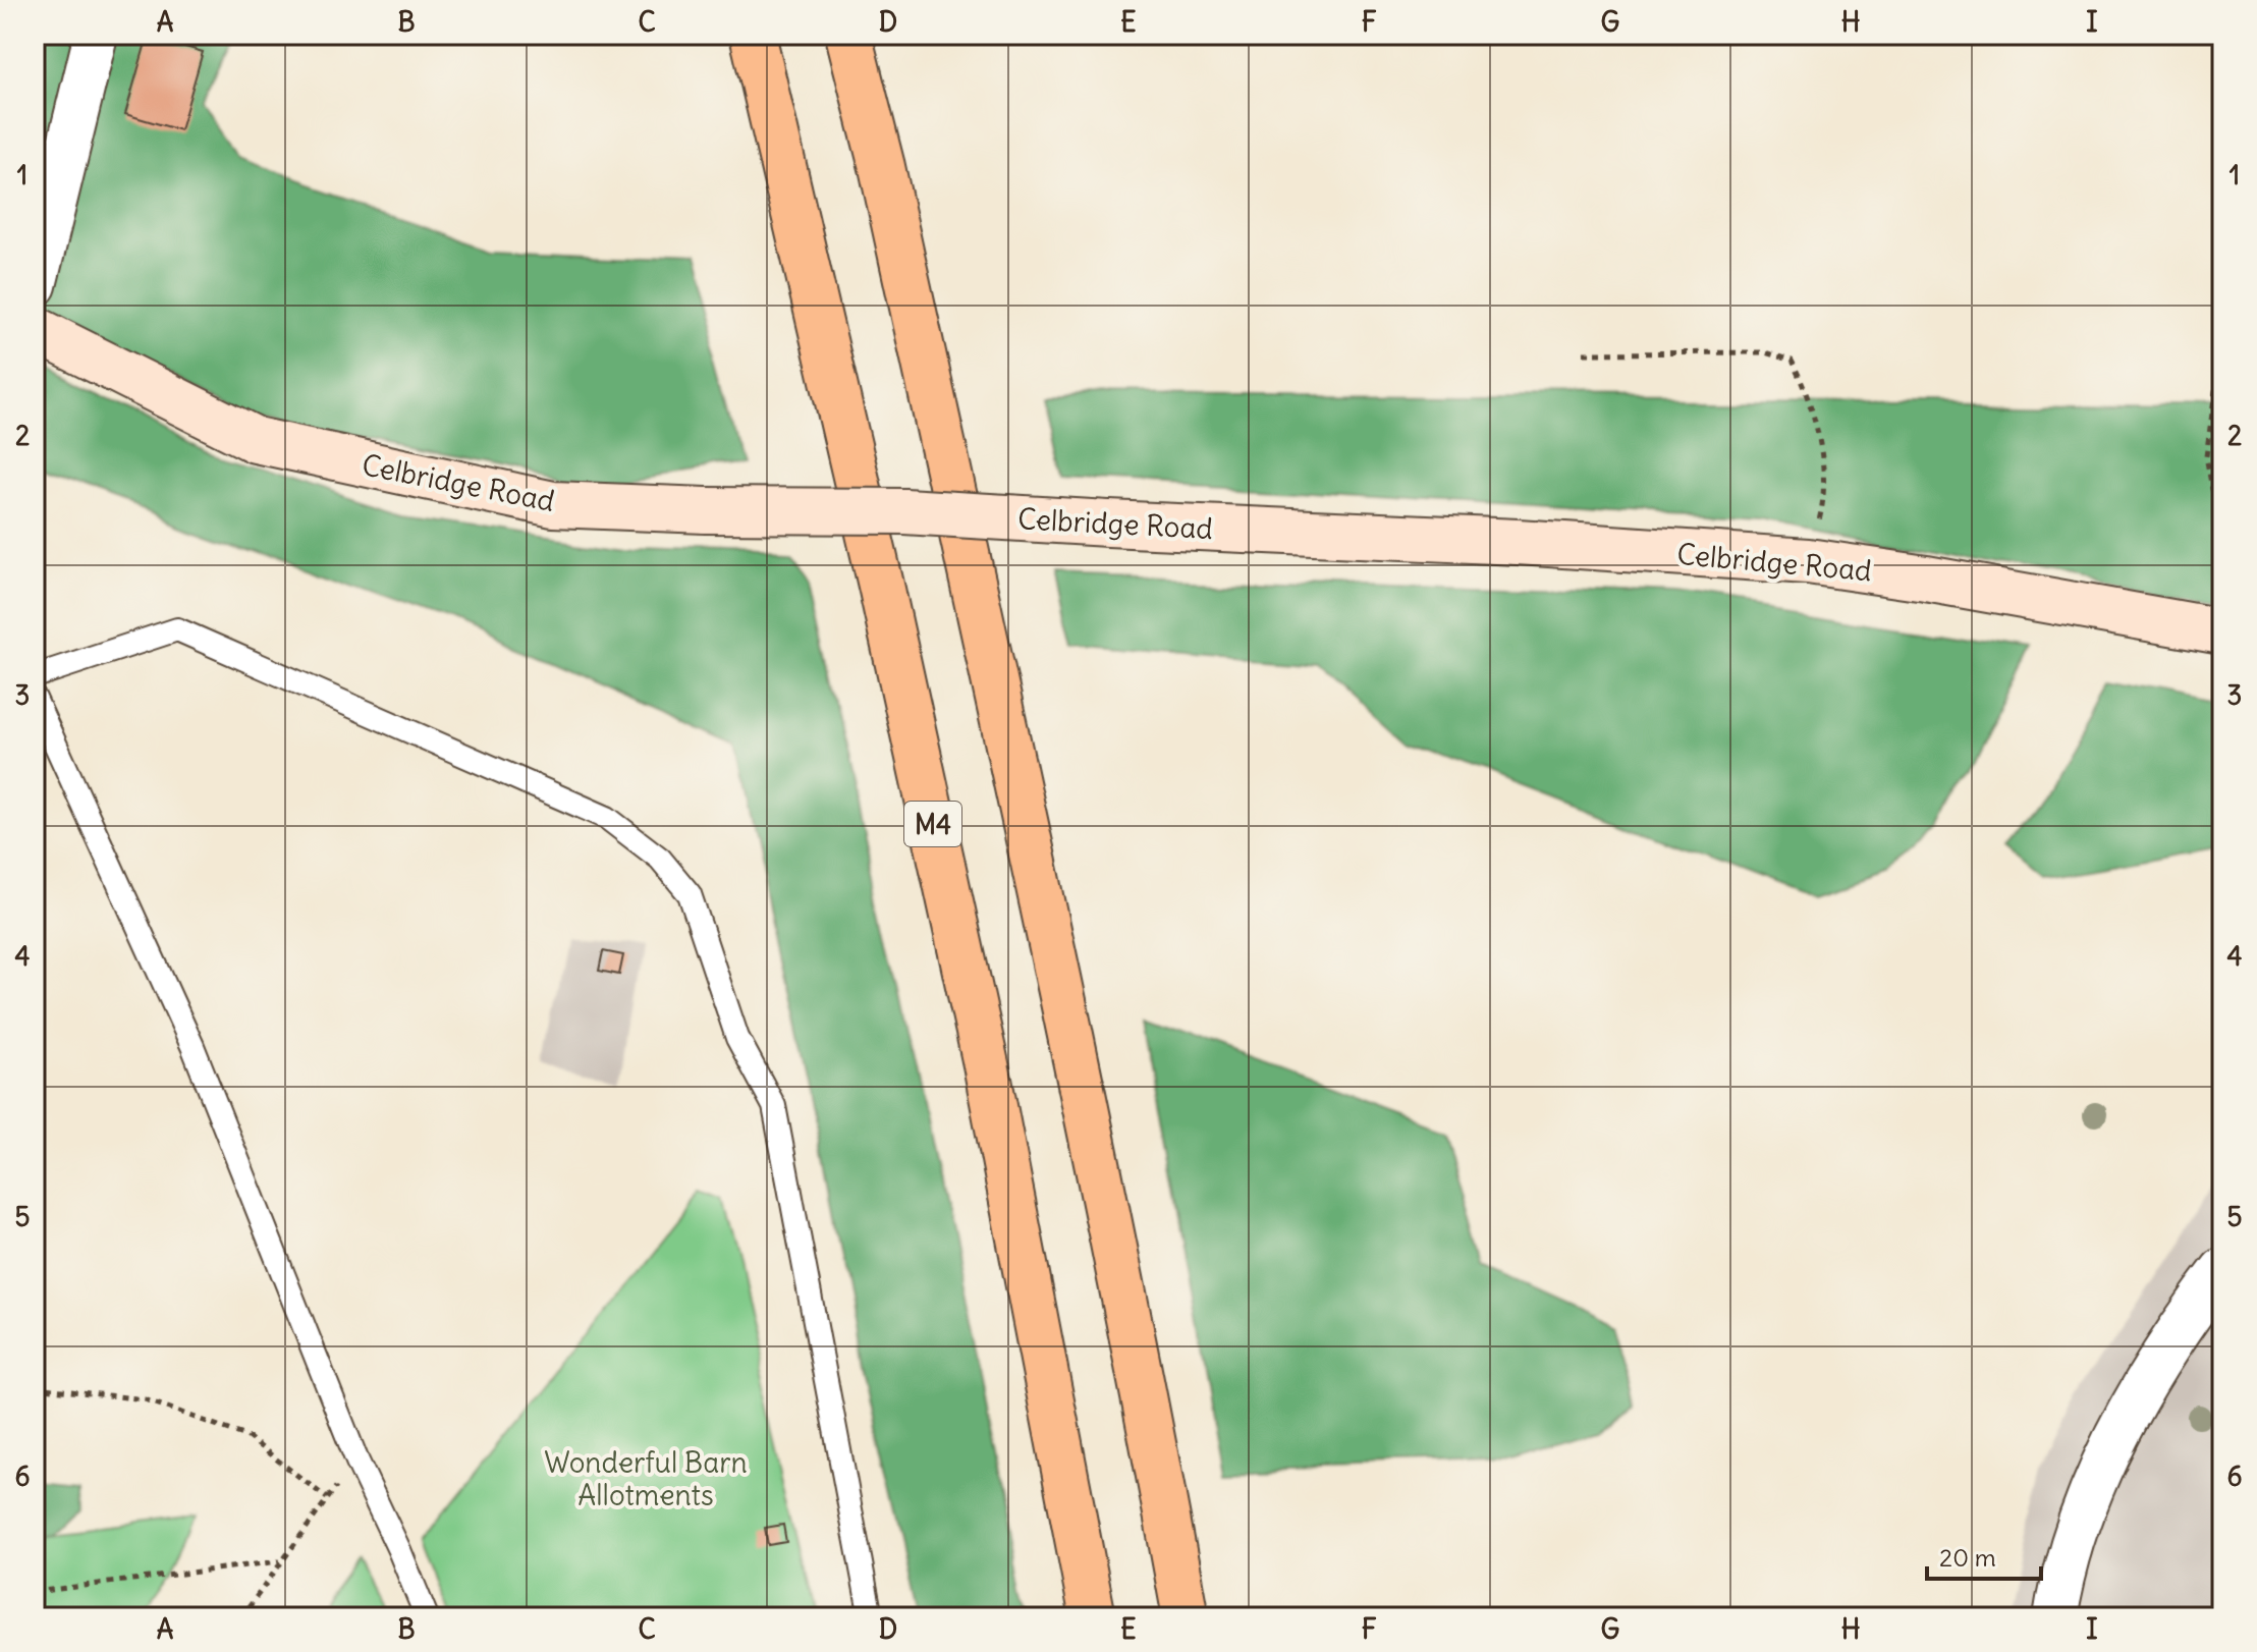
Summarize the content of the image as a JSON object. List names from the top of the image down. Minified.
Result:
{"streets":{"highway":["M4"],"main road":["Celbridge Road"]},"parks":["Wonderful Barn Allotments"],"scale_bar":"20 m","grid":{"columns":["A","B","C","D","E","F","G","H","I"],"rows":["1","2","3","4","5","6"]}}
